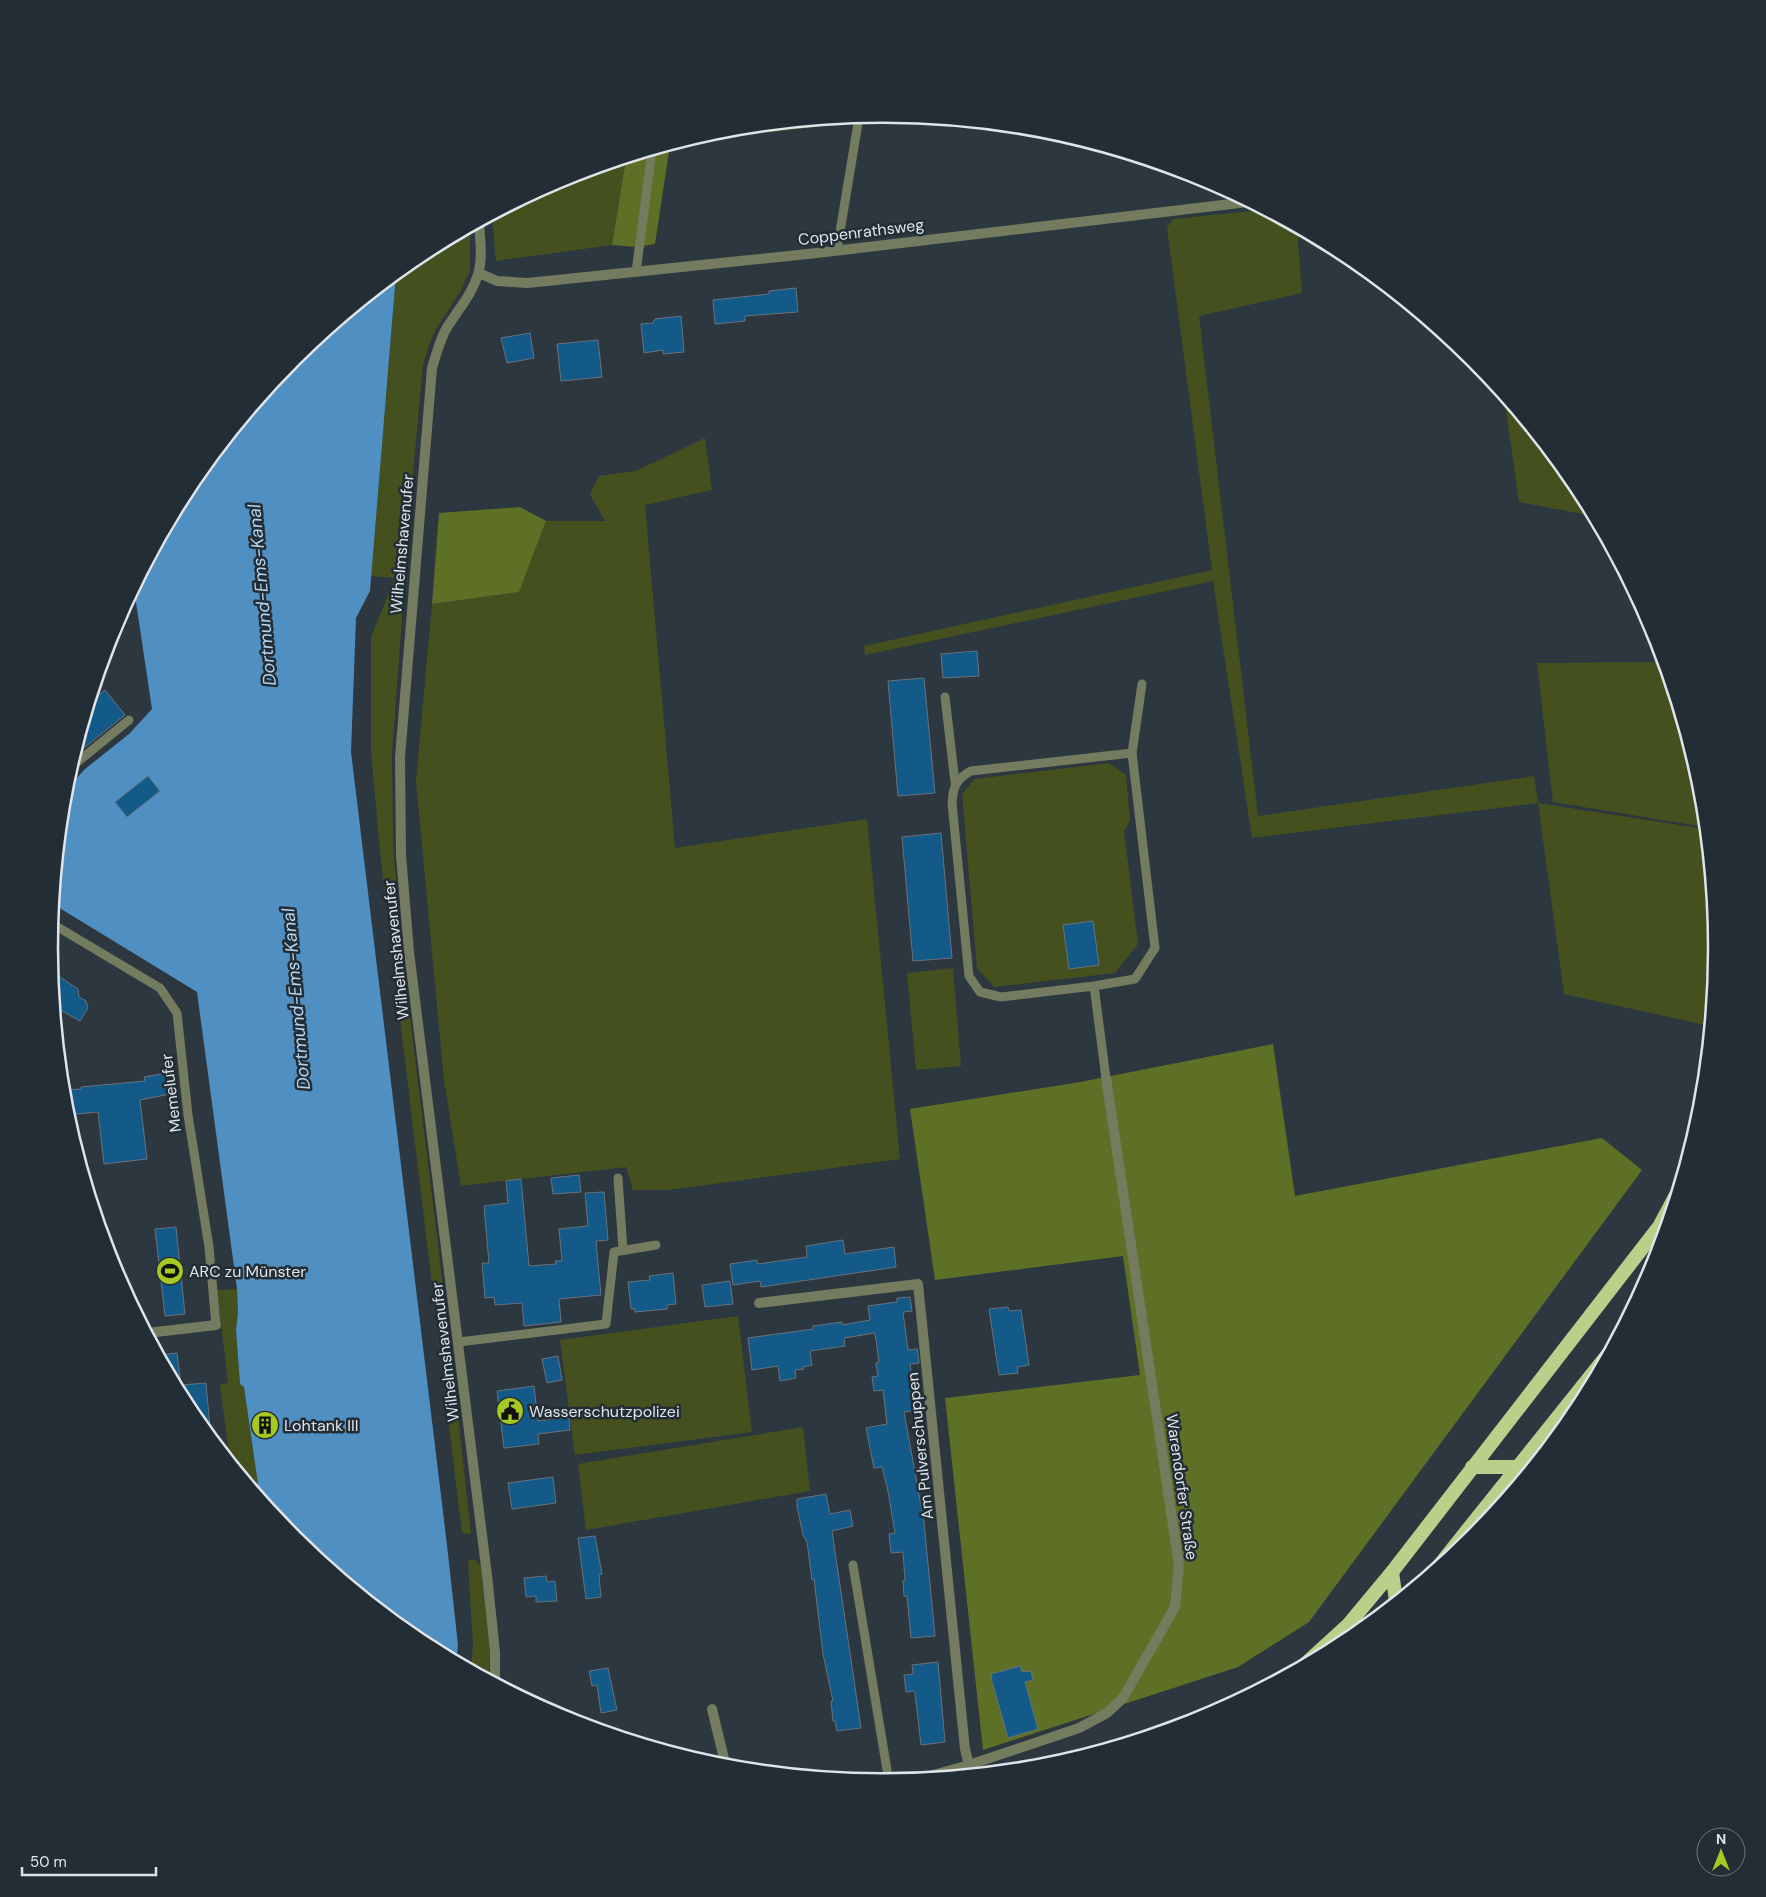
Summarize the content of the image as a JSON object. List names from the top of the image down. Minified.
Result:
{"streets":{"street":["Coppenrathsweg","Wilhelmshavenufer","Am Pulverschuppen","Warendorfer Straße"],"lane":["Memelufer"]},"crossings":[["Coppenrathsweg","Wilhelmshavenufer"],["Am Pulverschuppen","Warendorfer Straße"]],"water":["Dortmund-Ems-Kanal"],"places":{"sports":["ARC zu Münster"],"public building":["Wasserschutzpolizei"],"building":["Lohtank III"]},"scale_bar":"50 m","north":"top"}
